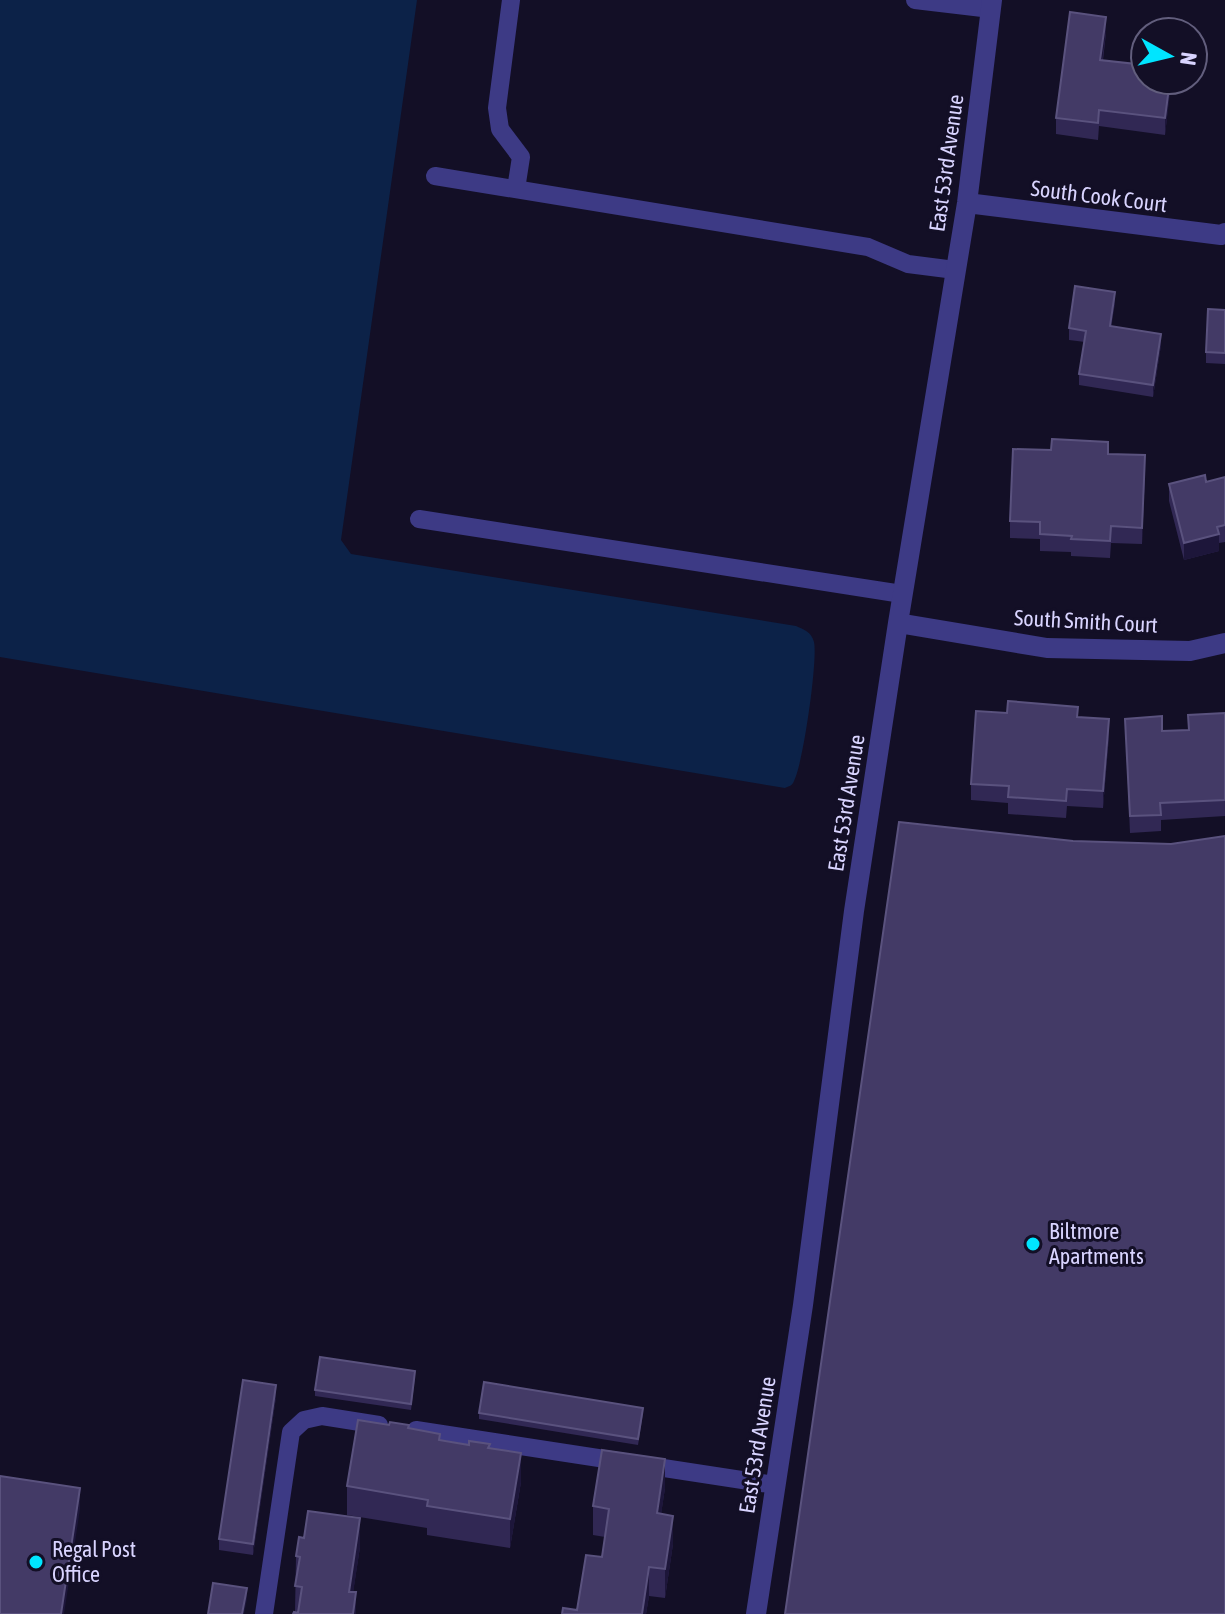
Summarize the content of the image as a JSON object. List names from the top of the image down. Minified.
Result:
{"streets":{"street":["East 53rd Avenue","South Cook Court","South Smith Court"]},"crossings":[["East 53rd Avenue","South Cook Court"],["East 53rd Avenue","South Smith Court"]],"places":["Biltmore Apartments","Regal Post Office"],"north":"right"}
